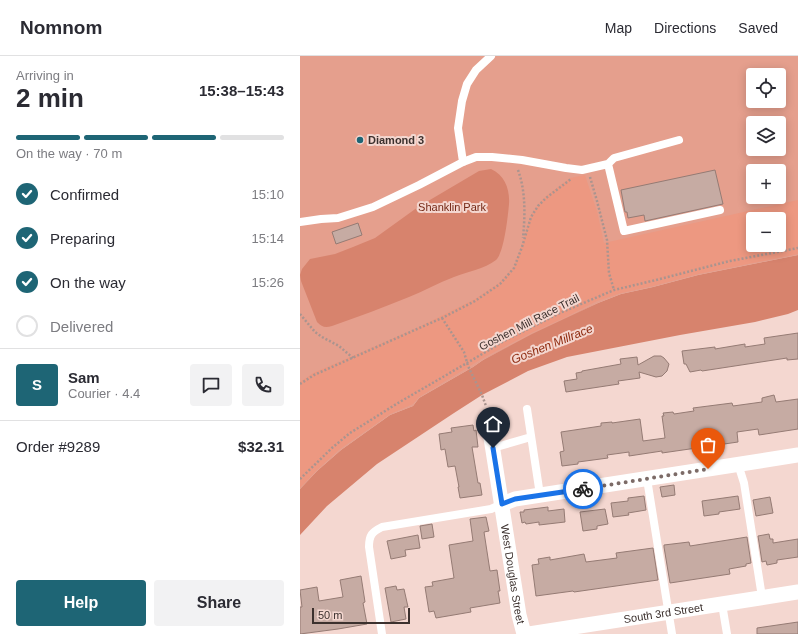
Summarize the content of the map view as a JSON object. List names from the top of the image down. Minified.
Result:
{"streets":{"street":["West Douglas Street","South 3rd Street"],"path":["Goshen Mill Race Trail"]},"water":["Goshen Millrace"],"parks":["Shanklin Park"],"places":["Diamond 3"],"scale_bar":"50 m","page":{"header":"Nomnom","nav":["Map","Directions","Saved"],"heading":["2 min","Arriving in","15:38–15:43"],"panel":["Sam","Courier · 4.4","Order #9289","$32.31"],"map_buttons":["+","−"],"bar":"On the way · 70 m","list":[["Confirmed","15:10"],["Preparing","15:14"],["On the way","15:26"],"Delivered"],"round":"S","buttons":["Help","Share"],"scale":"50 m"}}
